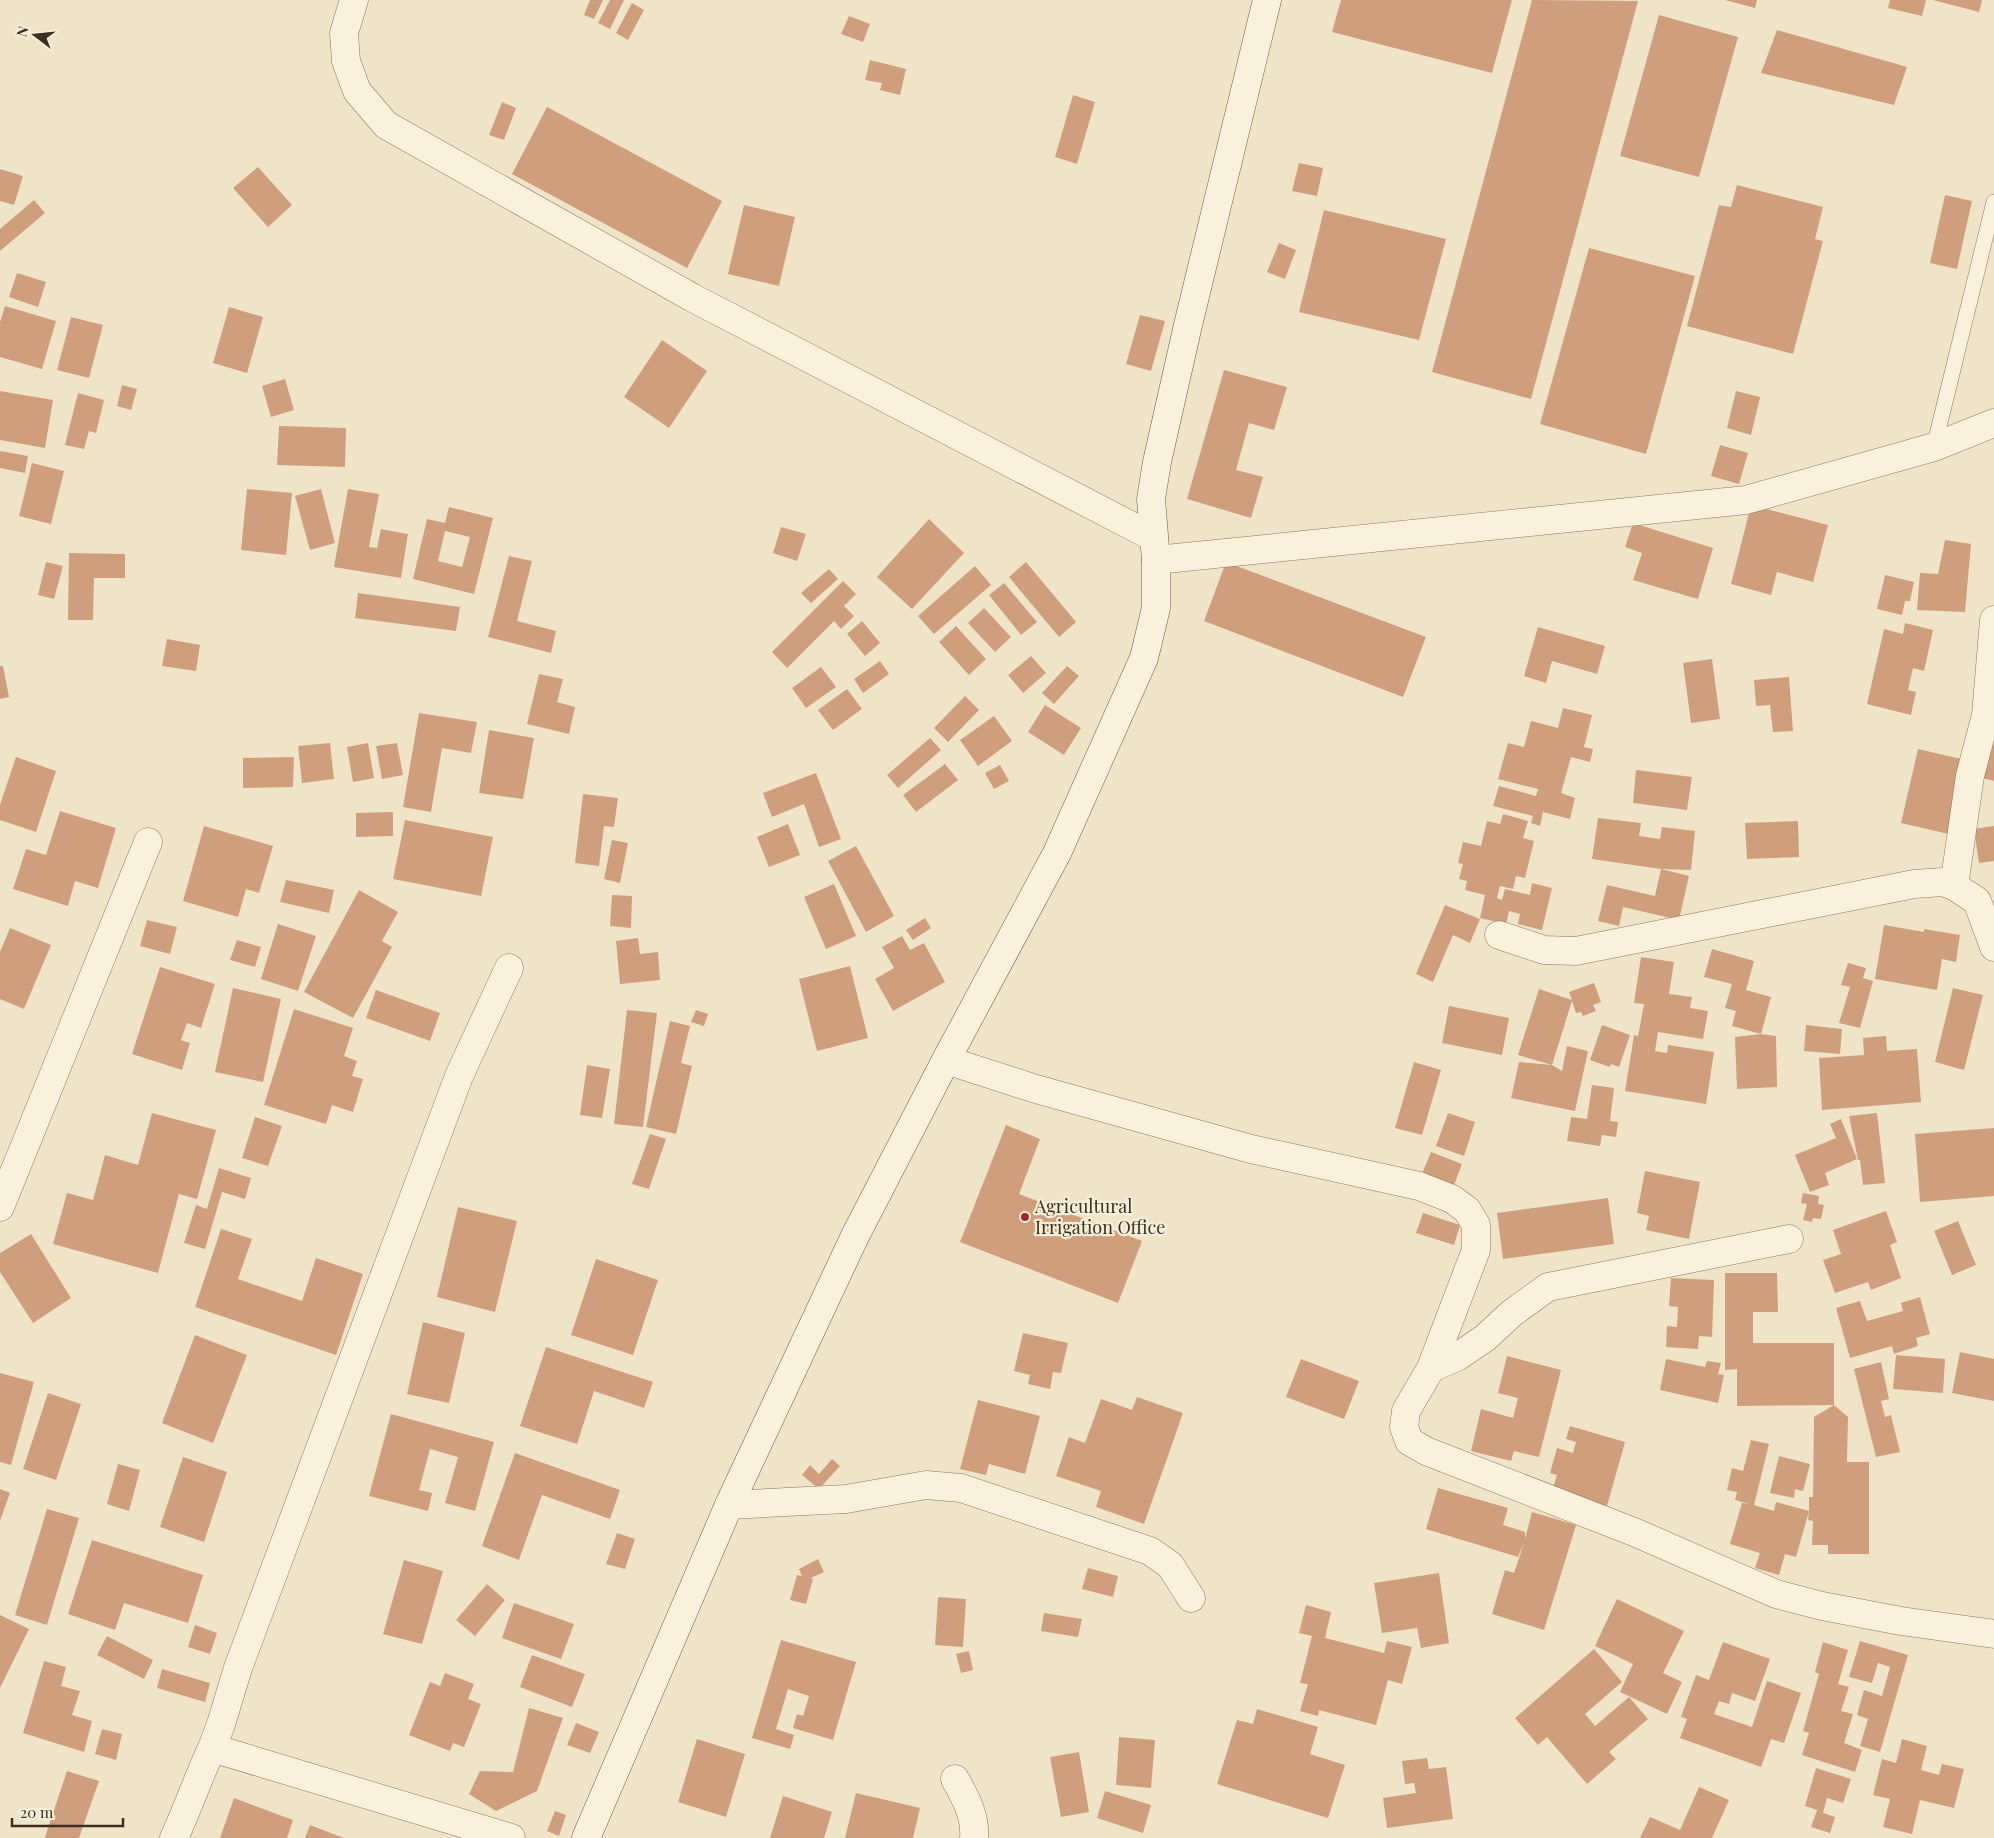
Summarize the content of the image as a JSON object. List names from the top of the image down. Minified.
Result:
{"places":["Agricultural Irrigation Office"],"scale_bar":"20 m","north":"left"}
